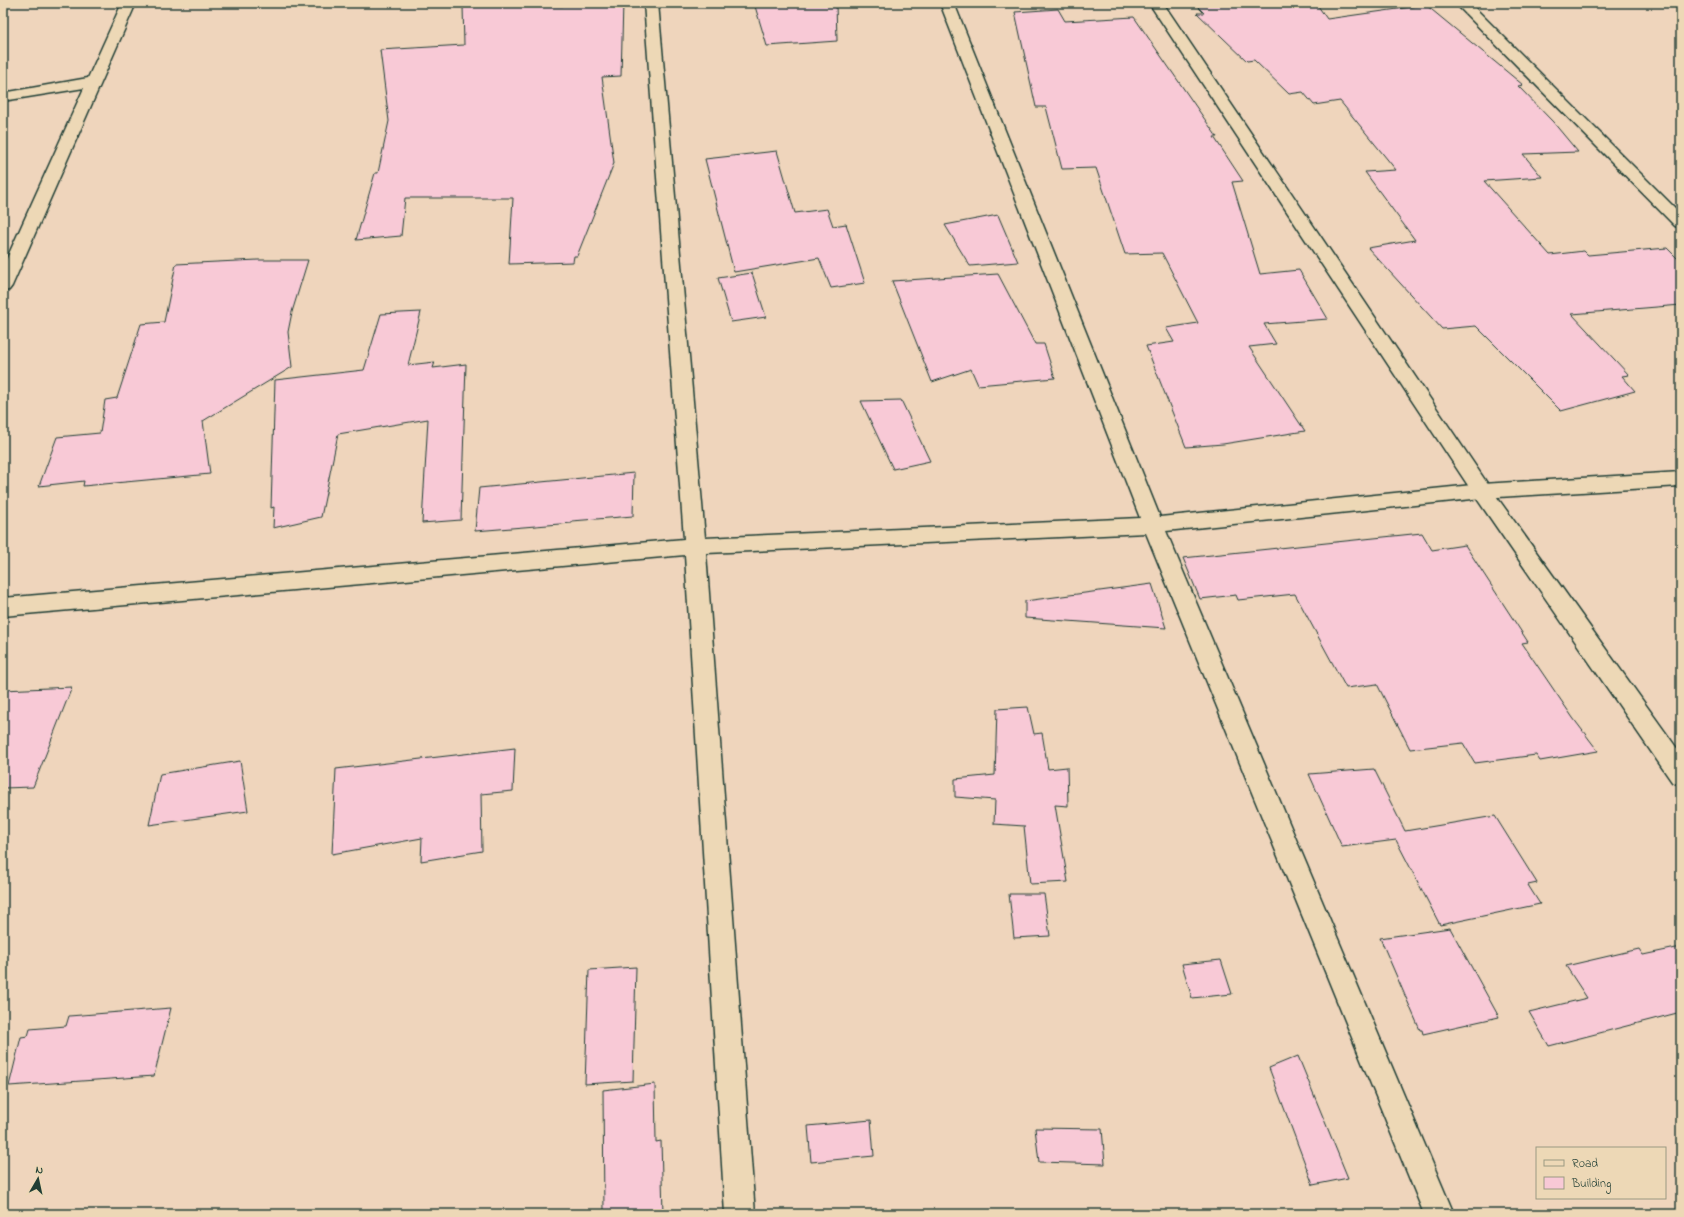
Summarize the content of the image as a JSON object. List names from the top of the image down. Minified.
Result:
{"legend":["Road","Building"],"north":"top"}
